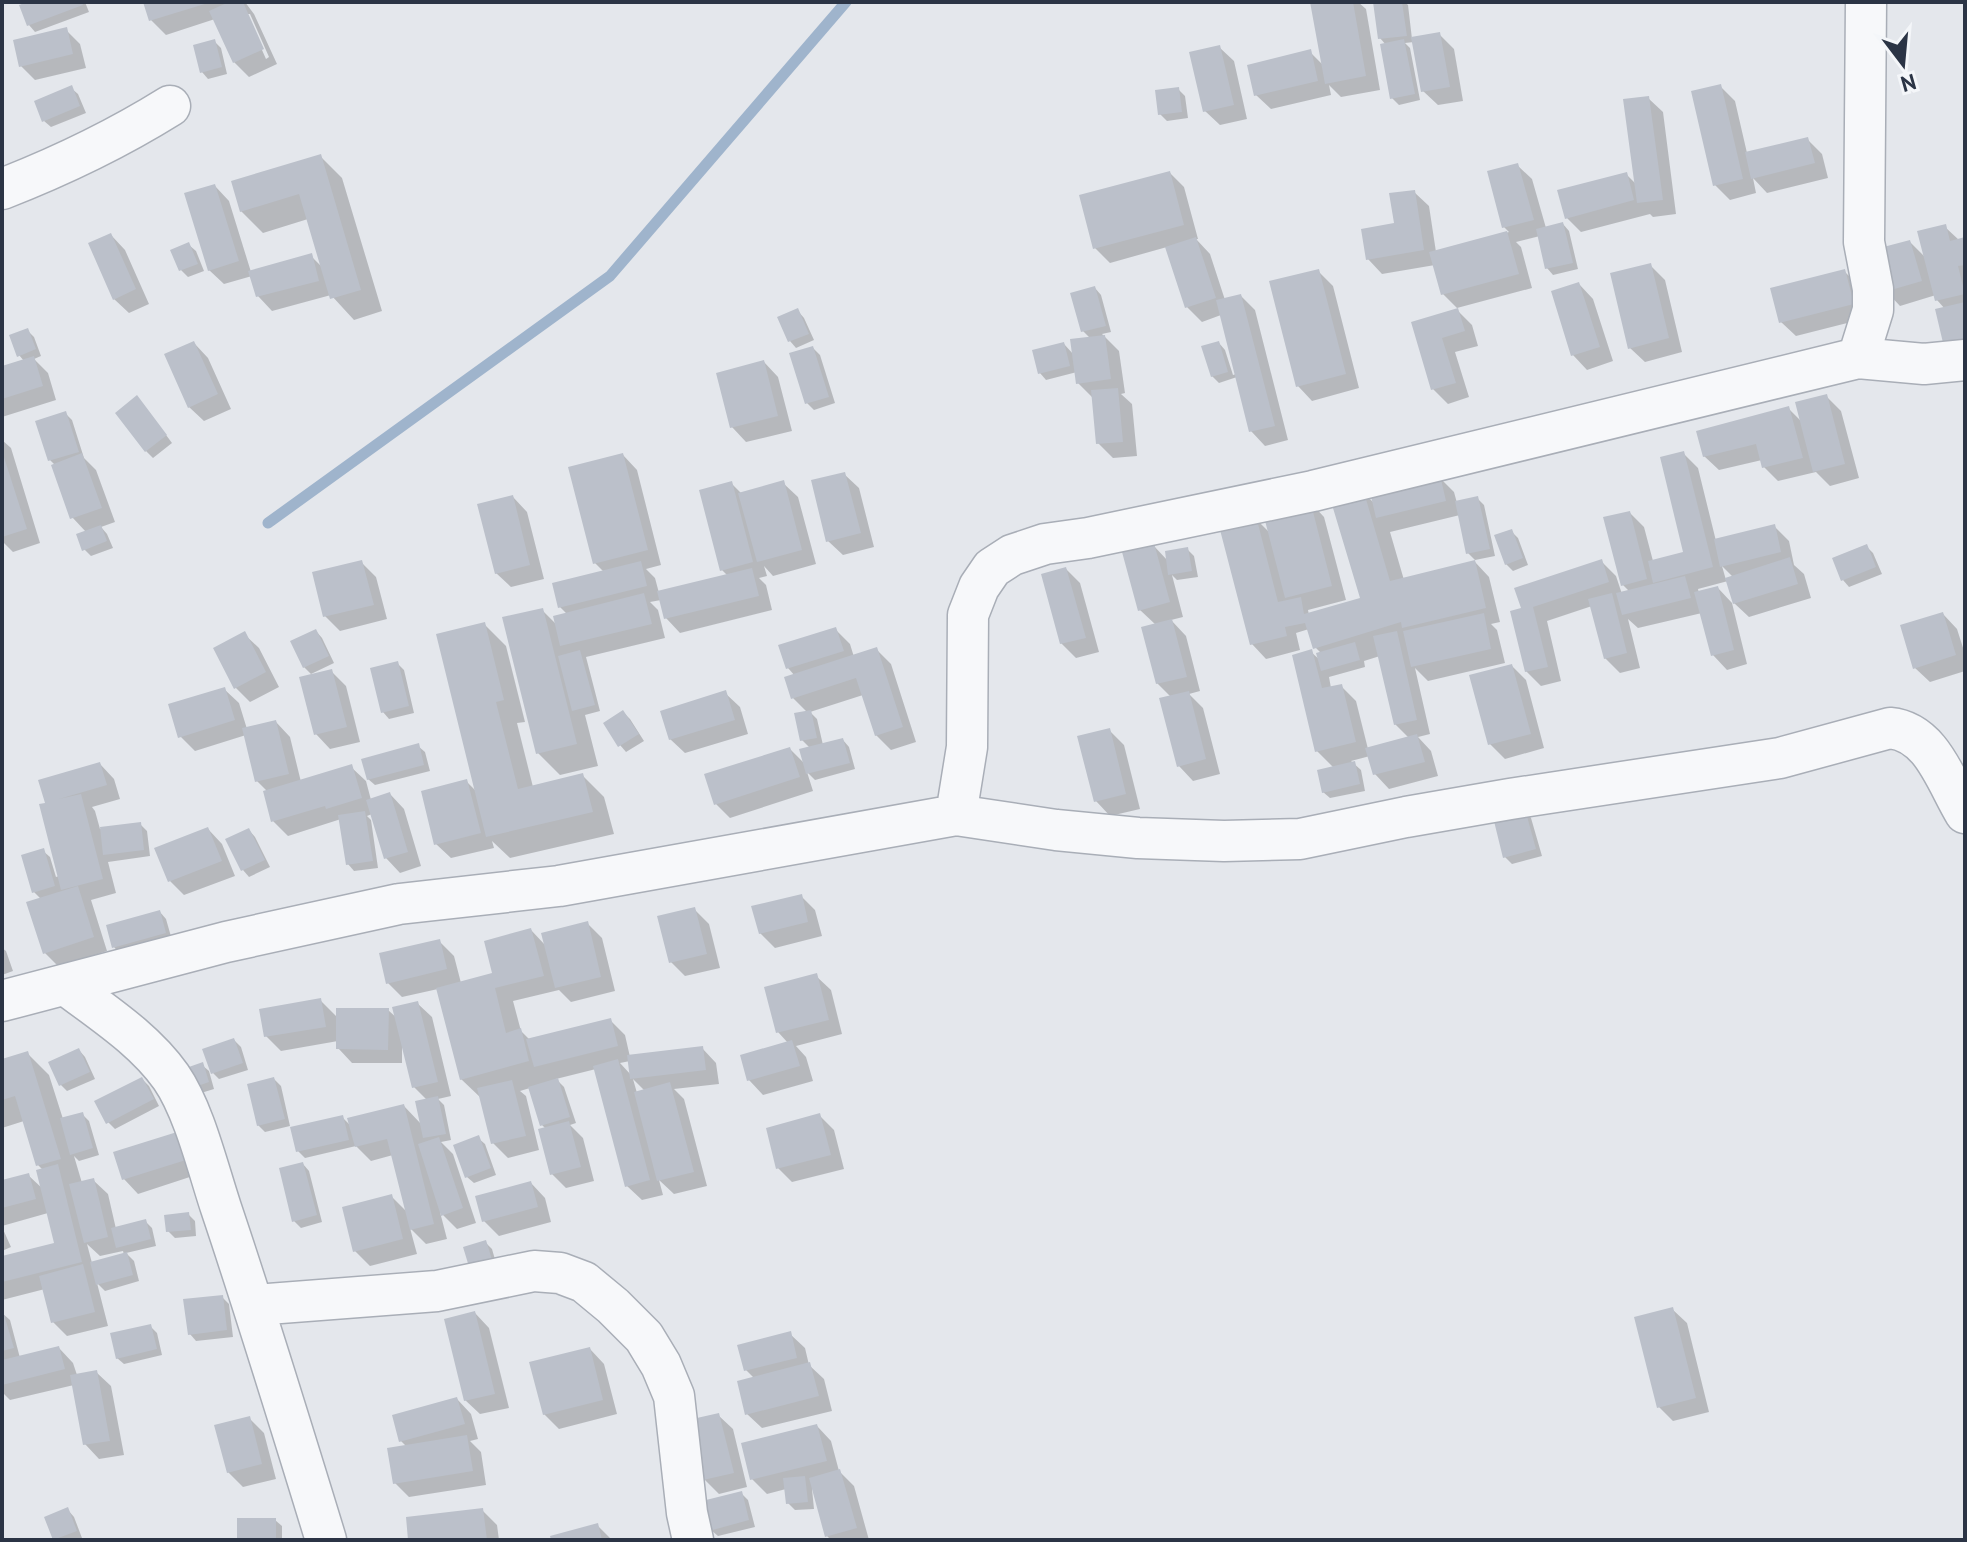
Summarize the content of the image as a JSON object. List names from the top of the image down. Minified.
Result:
{"north":"bottom"}
